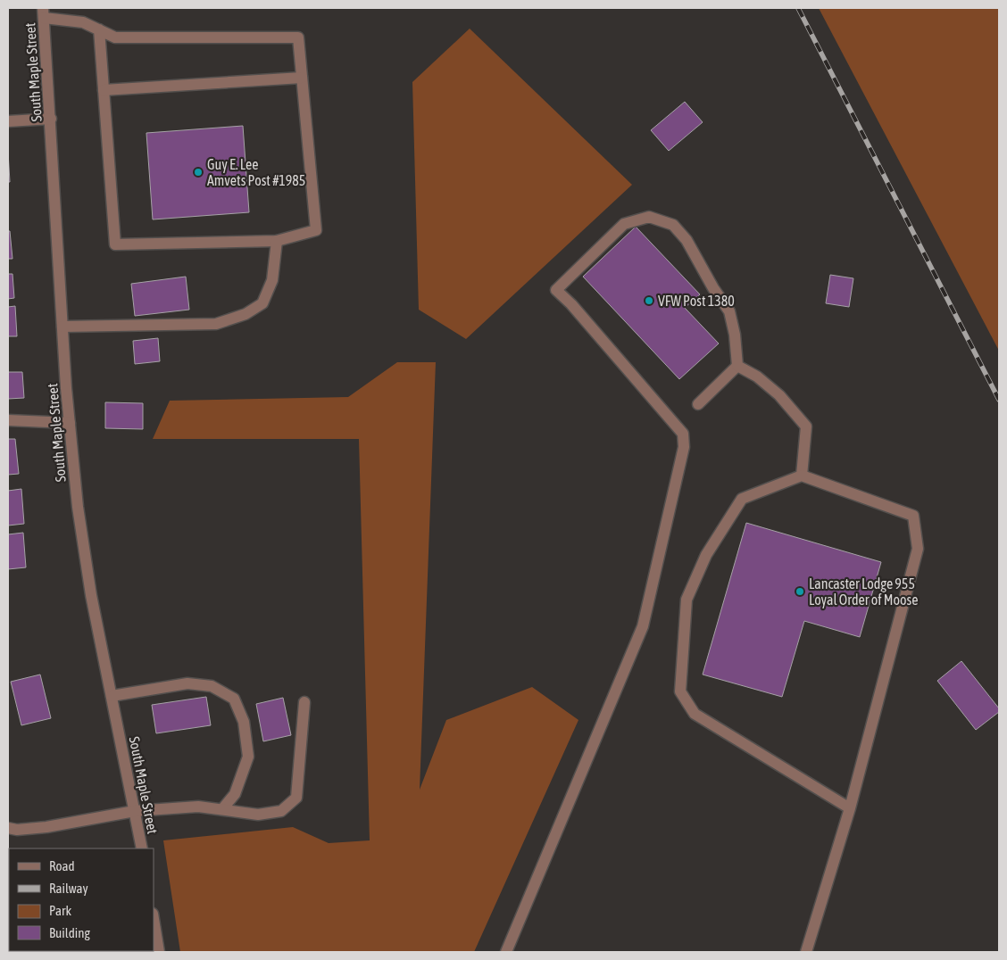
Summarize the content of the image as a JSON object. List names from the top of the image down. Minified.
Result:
{"streets":{"street":["South Maple Street"]},"places":["Guy E. Lee Amvets Post #1985","VFW Post 1380","Lancaster Lodge 955 Loyal Order of Moose"],"legend":["Road","Railway","Park","Building"]}
